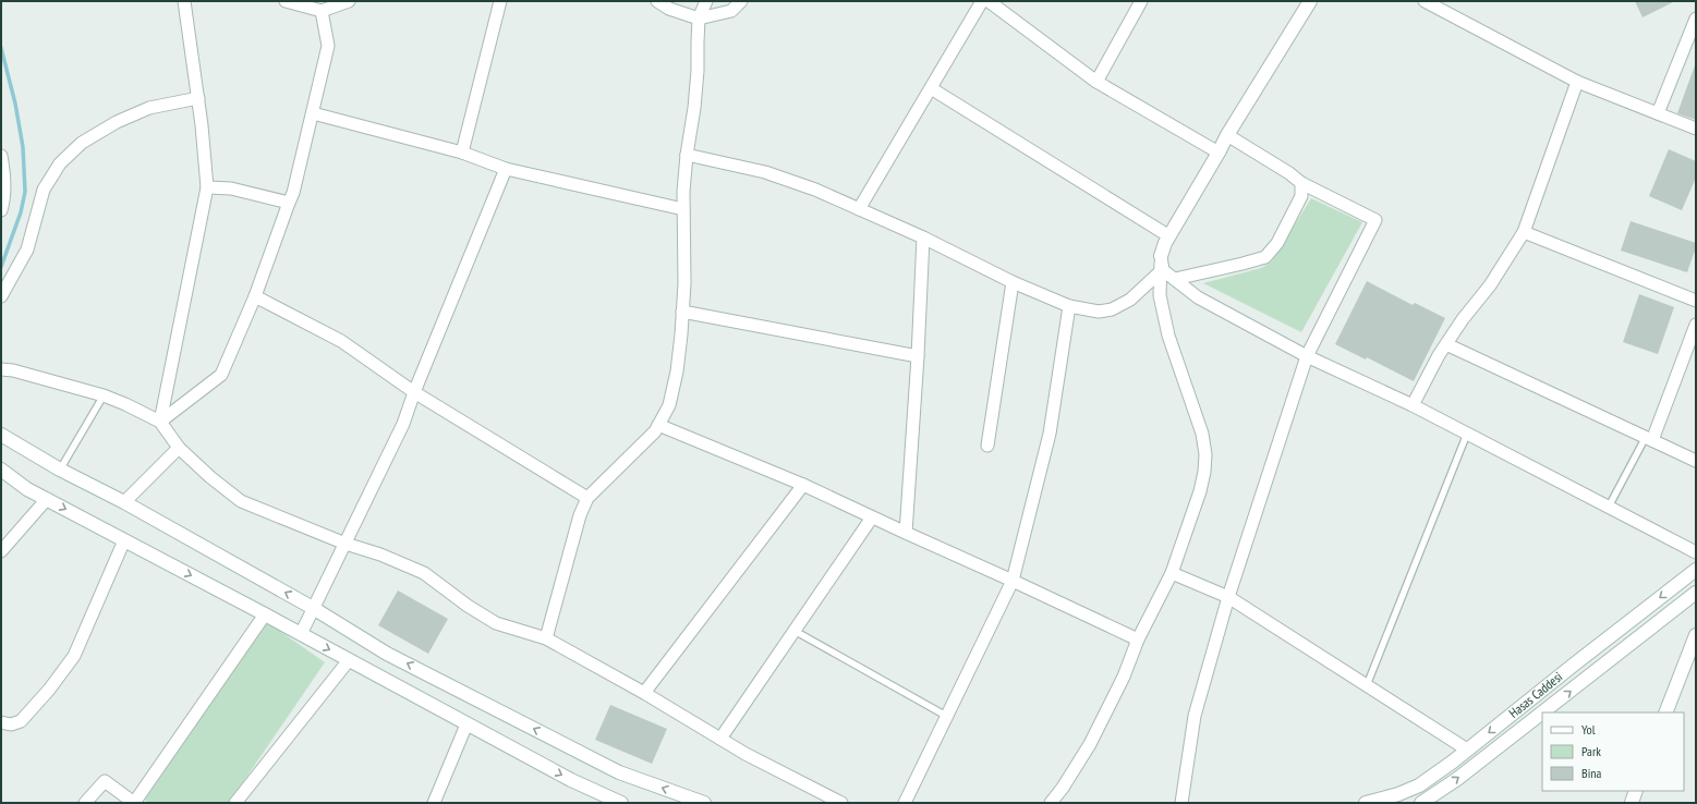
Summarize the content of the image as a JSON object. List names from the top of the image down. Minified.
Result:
{"streets":{"main road":["Hasas Caddesi"]},"legend":["Yol","Park","Bina"]}
